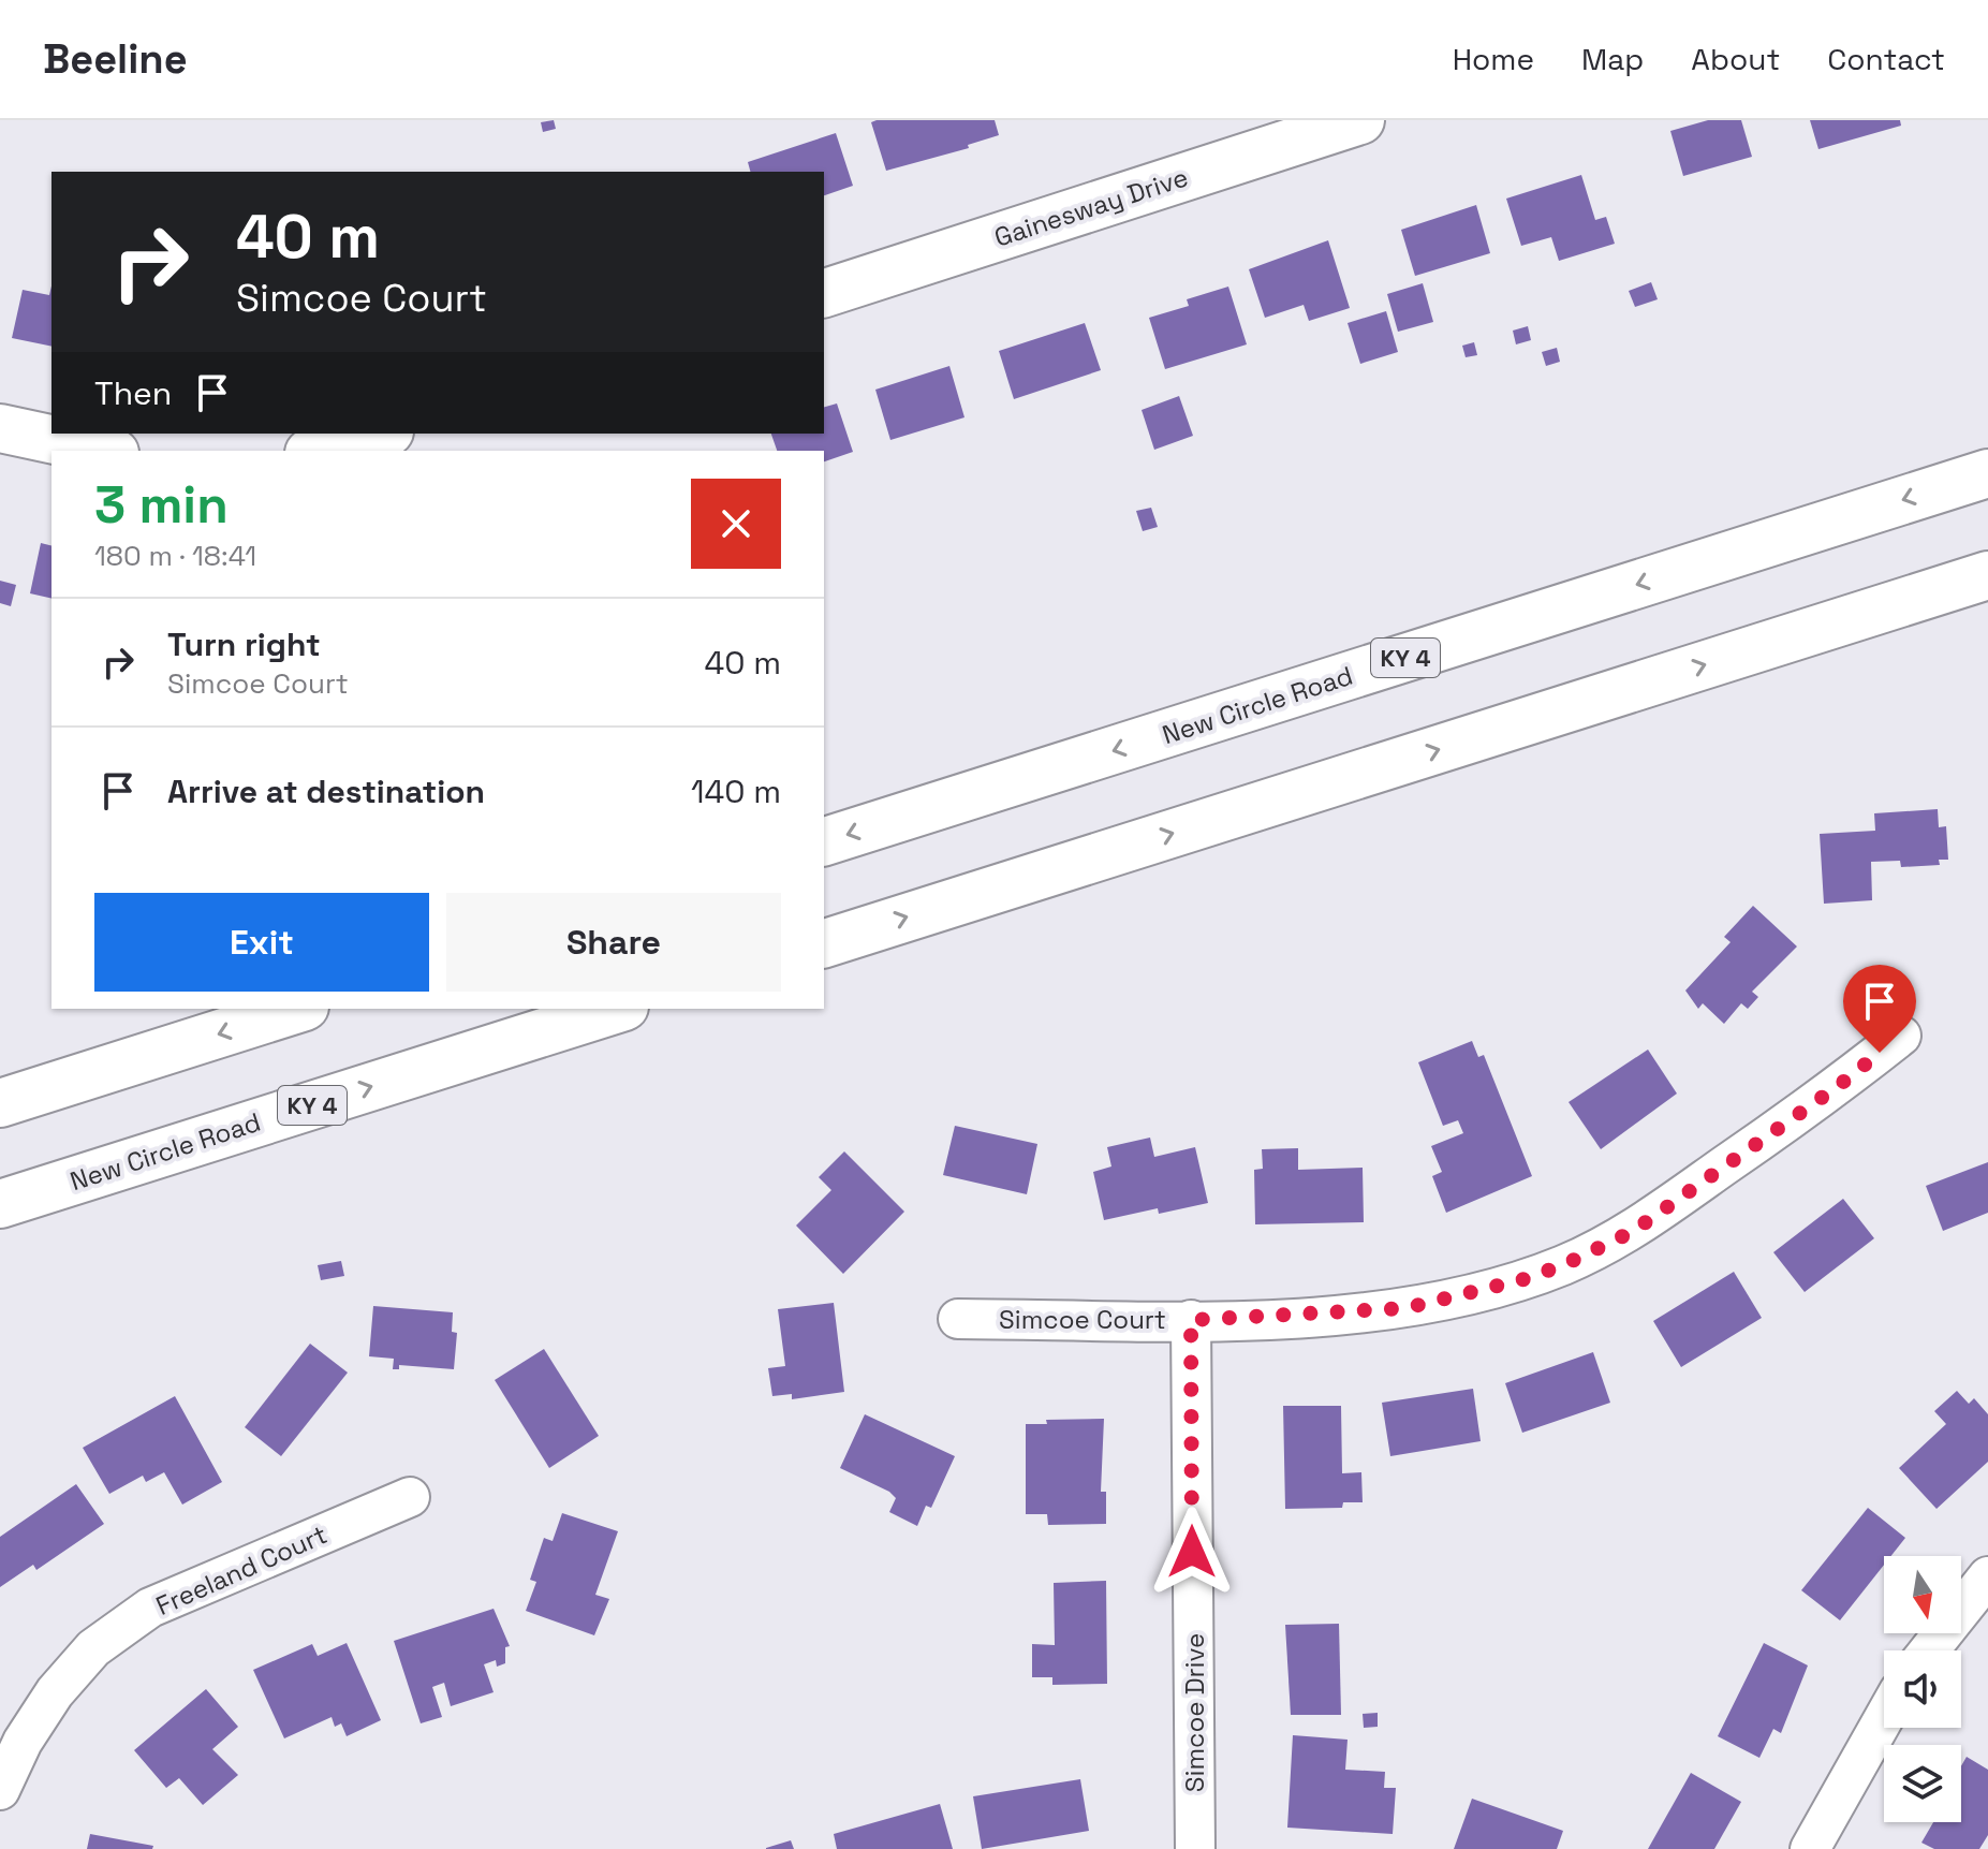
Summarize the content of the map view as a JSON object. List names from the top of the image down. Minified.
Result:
{"streets":{"main road":["Gainesway Drive","KY 4","New Circle Road"],"street":["Simcoe Court","Freeland Court","Simcoe Drive"]},"crossings":[["Simcoe Court","Simcoe Drive"]],"north":"bottom","page":{"header":"Beeline","nav":["Home","Map","About","Contact"],"turn":["40 m","Simcoe Court"],"then":"Then","heading":["3 min","180 m · 18:41"],"list":[{"name":"Turn right","note":"Simcoe Court","value":"40 m"},{"name":"Arrive at destination","value":"140 m"}],"buttons":["Exit","Share"]}}
